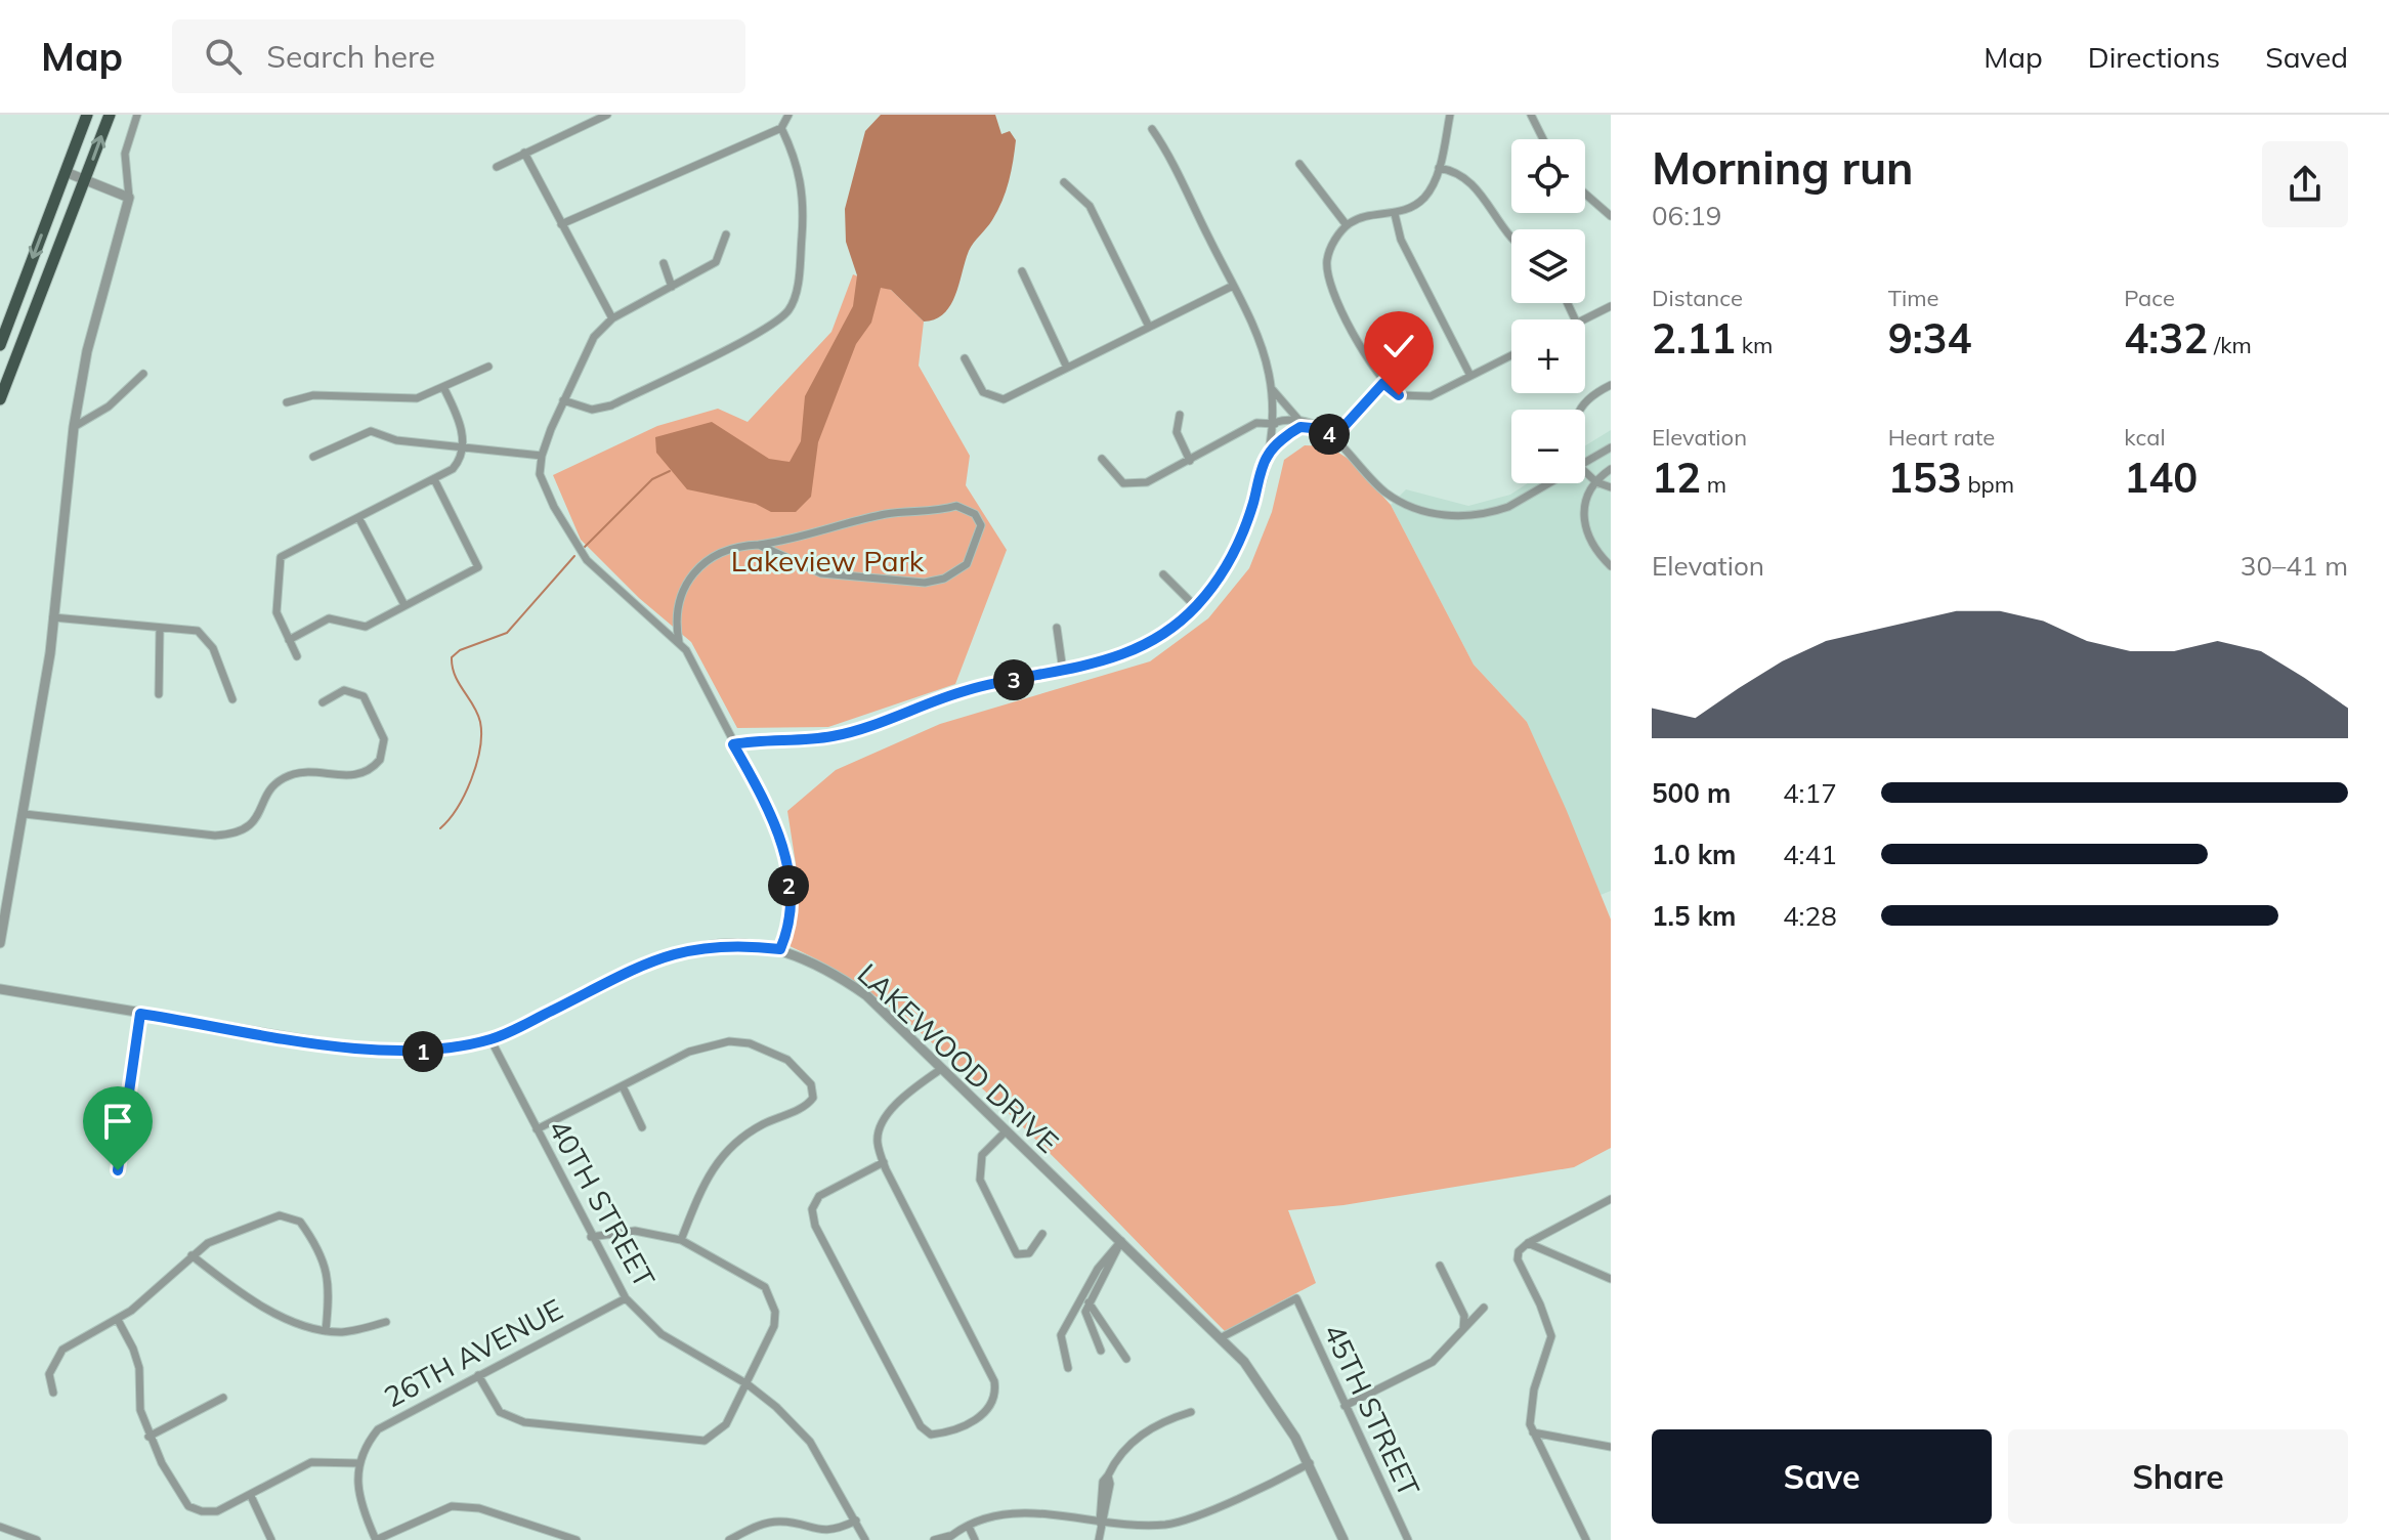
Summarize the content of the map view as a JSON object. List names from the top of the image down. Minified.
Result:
{"streets":{"street":["LAKEWOOD DRIVE","40TH STREET","26TH AVENUE","45TH STREET"]},"crossings":[["LAKEWOOD DRIVE","40TH STREET"],["LAKEWOOD DRIVE","45TH STREET"],["40TH STREET","26TH AVENUE"]],"parks":["Lakeview Park"],"page":{"header":"Map","search":"Search here","nav":["Map","Directions","Saved"],"heading":["Morning run","06:19"],"map_buttons":["+","−"],"stats":[["Distance","2.11 km"],["Time","9:34"],["Pace","4:32 /km"],["Elevation","12 m"],["Heart rate","153 bpm"],["kcal","140"]],"pins":["4","3","2","1"],"chart":["Elevation","30–41 m"],"list":[{"name":"500 m","note":"4:17"},{"name":"1.0 km","note":"4:41"},{"name":"1.5 km","note":"4:28"}],"buttons":["Save","Share"]}}
